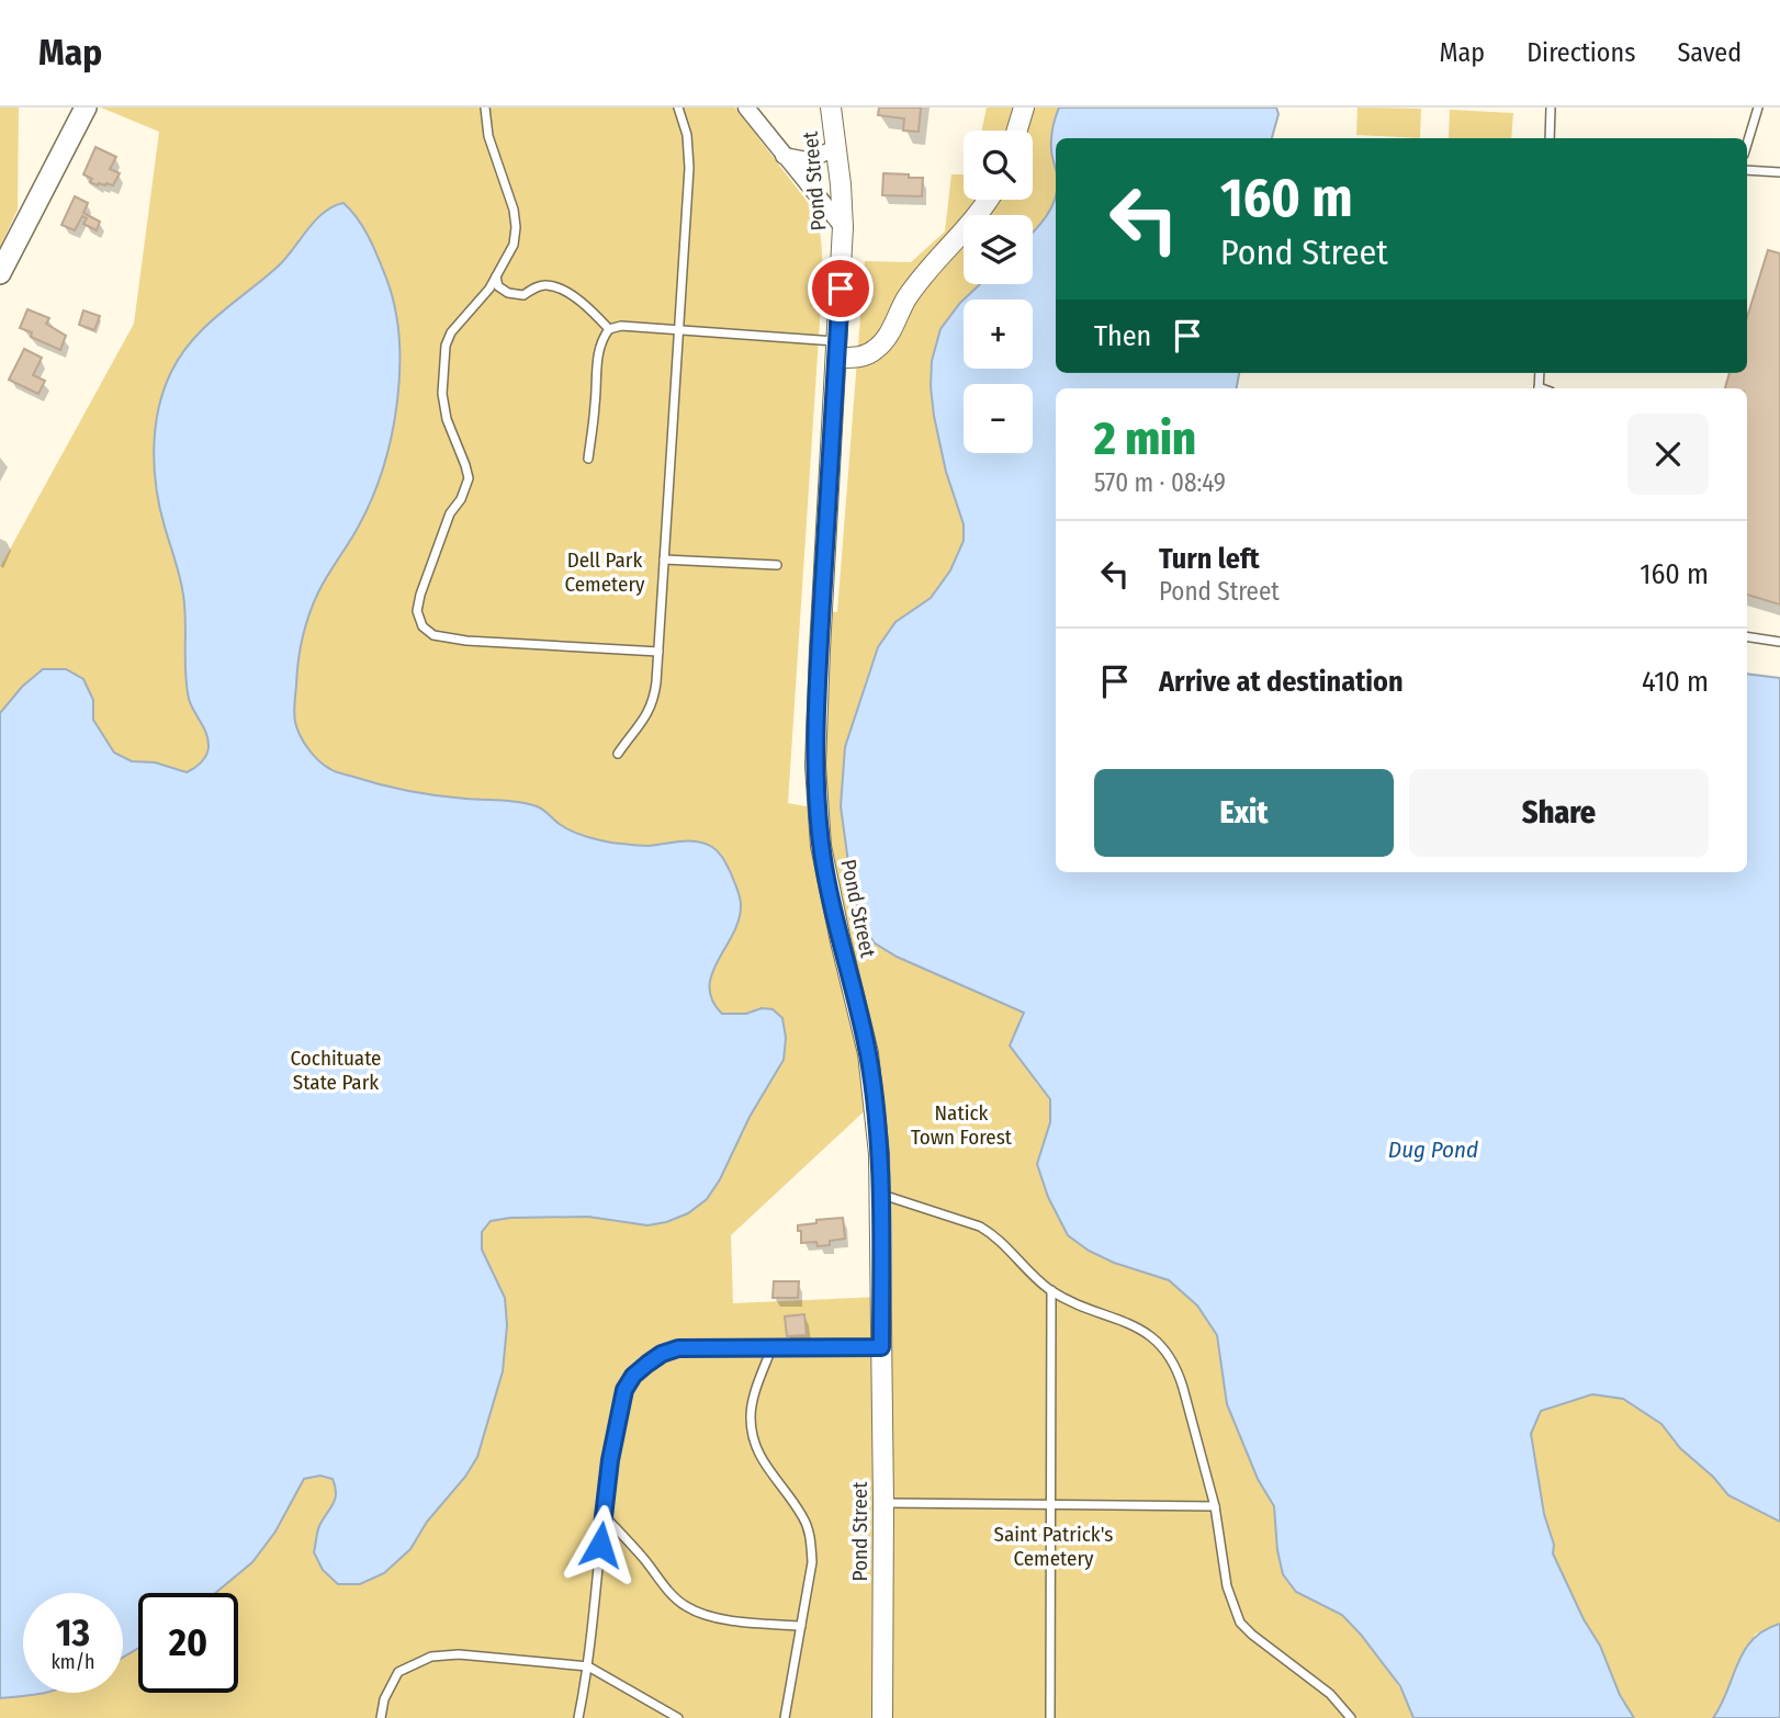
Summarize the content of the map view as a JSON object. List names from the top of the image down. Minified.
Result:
{"streets":{"street":["Pond Street"]},"water":["Dug Pond"],"parks":["Dell Park Cemetery","Cochituate State Park","Natick Town Forest","Saint Patrick's Cemetery"],"page":{"header":"Map","nav":["Map","Directions","Saved"],"map_buttons":["+","−"],"turn":["160 m","Pond Street"],"then":"Then","heading":["2 min","570 m · 08:49"],"list":[{"name":"Turn left","note":"Pond Street","value":"160 m"},{"name":"Arrive at destination","value":"410 m"}],"buttons":["Exit","Share"],"speed":"13 km/h","limit":"20"}}
